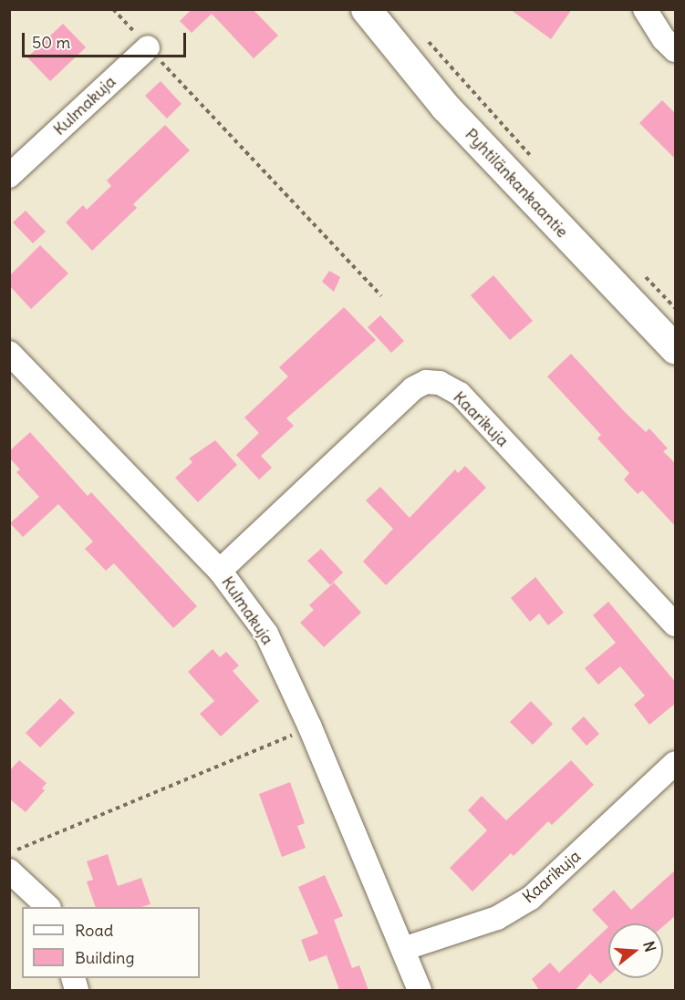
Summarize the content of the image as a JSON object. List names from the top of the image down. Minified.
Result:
{"streets":{"street":["Kulmakuja","Pyhtilänkankaantie","Kaarikuja"]},"crossings":[["Kulmakuja","Kaarikuja"]],"legend":["Road","Building"],"scale_bar":"50 m","north":"right"}
